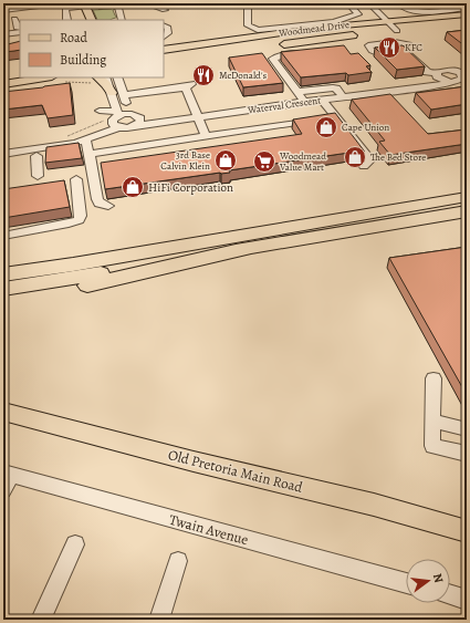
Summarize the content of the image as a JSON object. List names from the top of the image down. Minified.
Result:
{"streets":{"main road":["Woodmead Drive","Old Pretoria Main Road"],"street":["Waterval Crescent","Twain Avenue"]},"places":{"restaurant":["KFC","McDonald's"],"shop":["Cape Union","The Bed Store","3rd Base Calvin Klein","HiFi Corporation"],"supermarket":["Woodmead Value Mart"]},"legend":["Road","Building"],"north":"right"}
